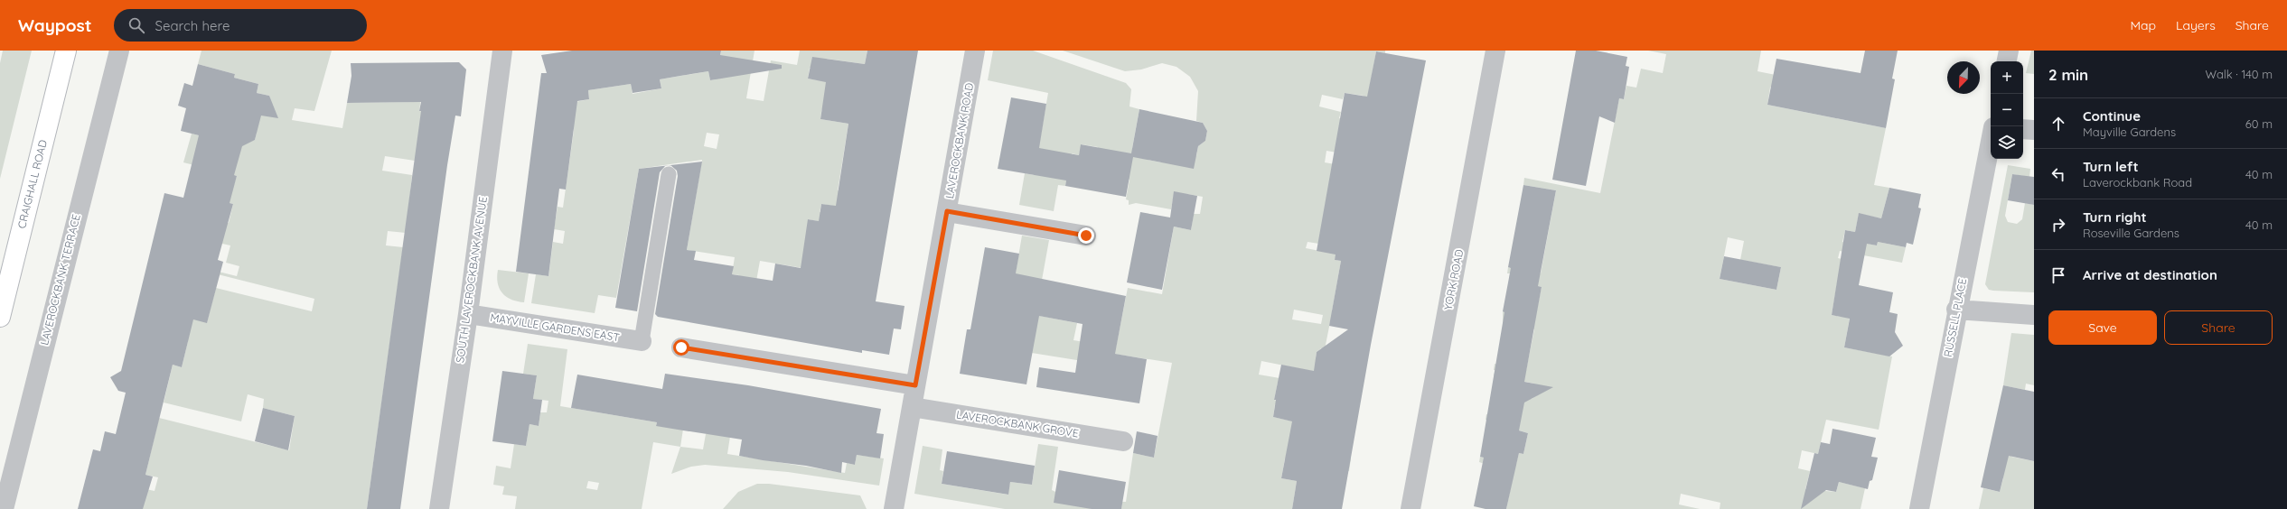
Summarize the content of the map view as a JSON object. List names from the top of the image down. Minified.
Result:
{"streets":{"street":["LAVEROCKBANK ROAD","CRAIGHALL ROAD","LAVEROCKBANK TERRACE","SOUTH LAVEROCKBANK AVENUE","YORK ROAD","RUSSELL PLACE","MAYVILLE GARDENS EAST","LAVEROCKBANK GROVE"]},"crossings":[["LAVEROCKBANK ROAD","LAVEROCKBANK GROVE"],["SOUTH LAVEROCKBANK AVENUE","MAYVILLE GARDENS EAST"]],"north":"bottom left","page":{"header":"Waypost","search":"Search here","nav":["Map","Layers","Share"],"heading":["2 min","Walk · 140 m"],"map_buttons":["+","−"],"list":[["Continue","Mayville Gardens","60 m"],["Turn left","Laverockbank Road","40 m"],["Turn right","Roseville Gardens","40 m"],"Arrive at destination"],"buttons":["Save","Share"]}}
